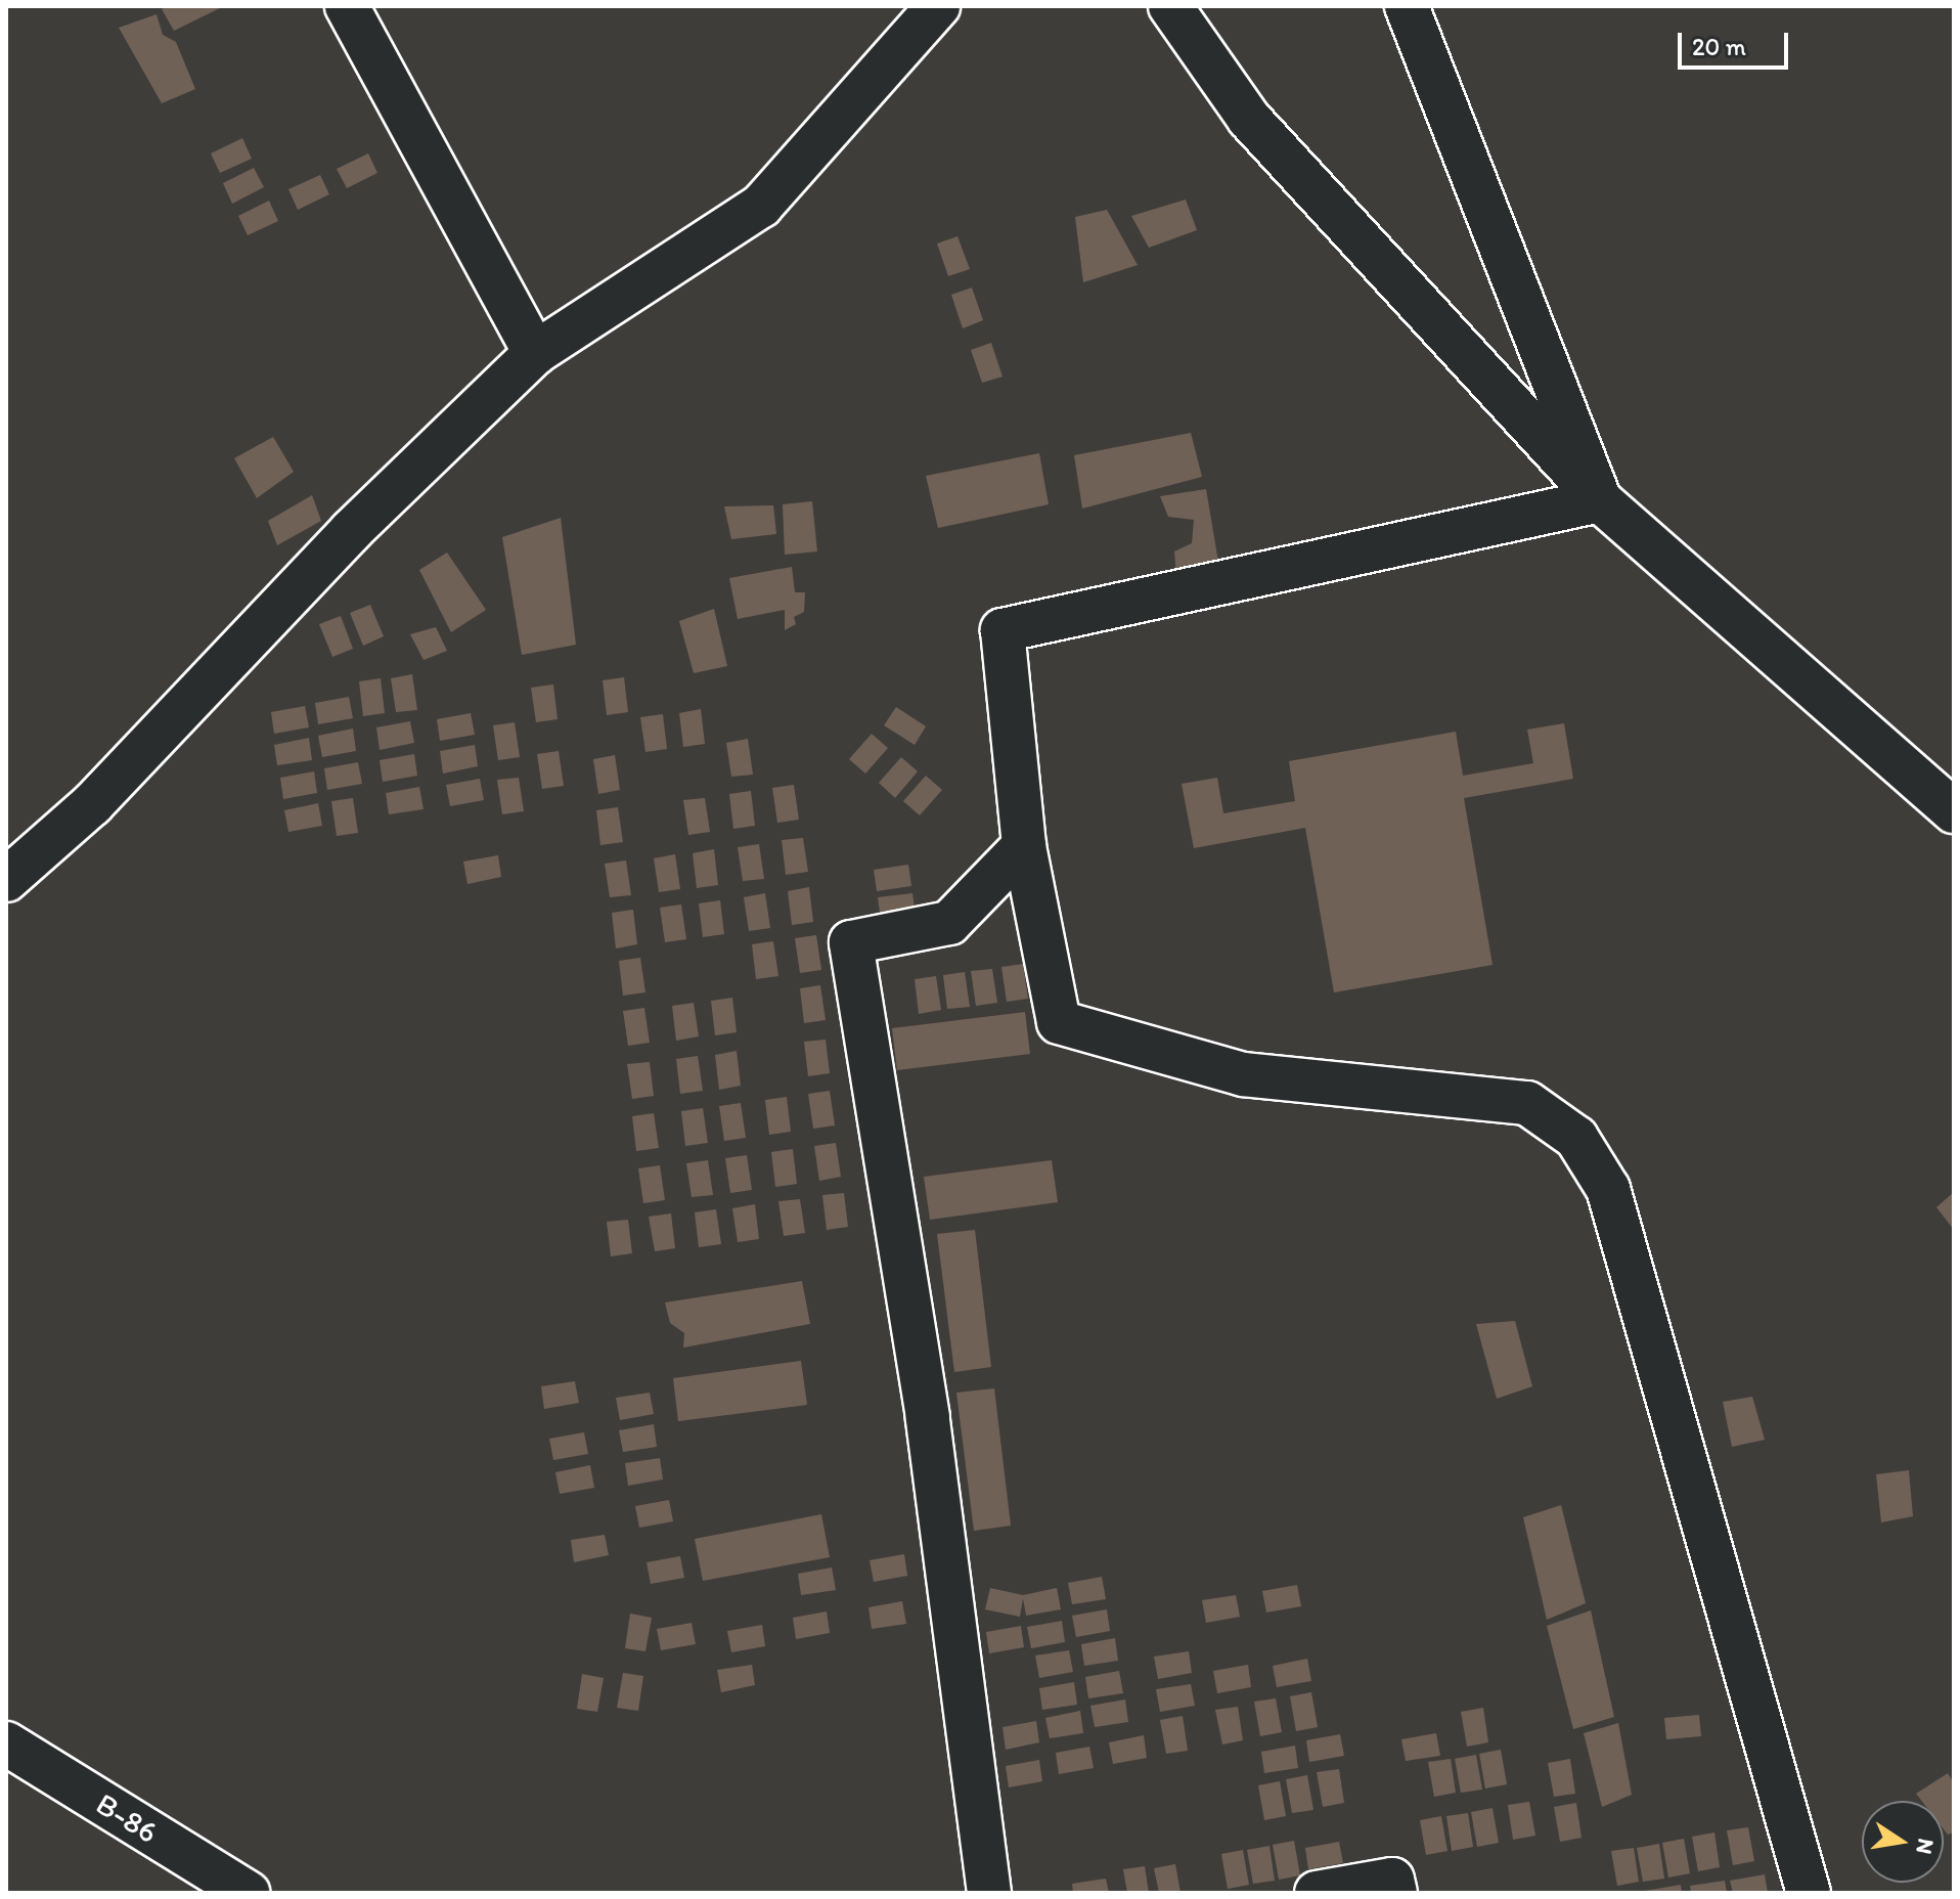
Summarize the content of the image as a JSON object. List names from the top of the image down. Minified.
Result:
{"streets":{"street":["B-86"]},"scale_bar":"20 m","north":"right"}
